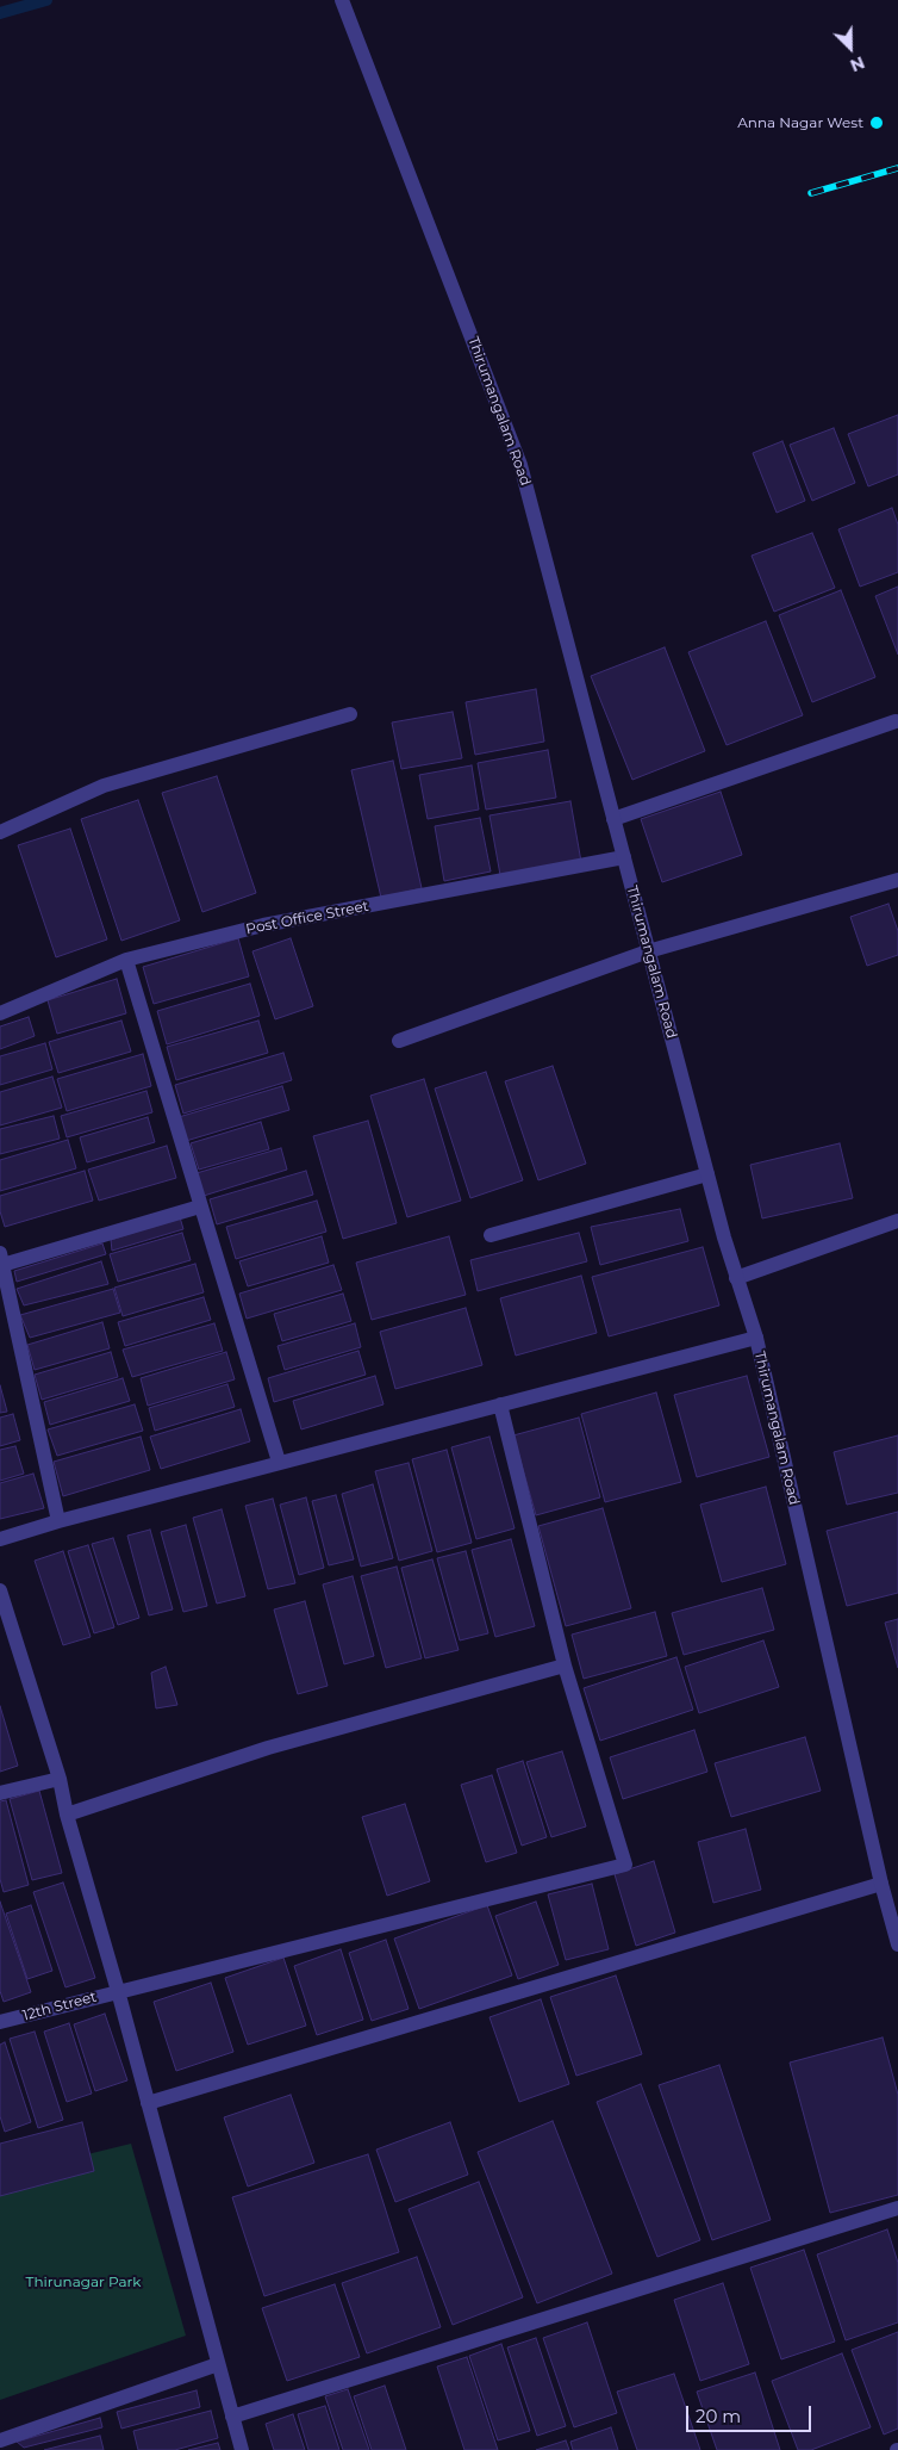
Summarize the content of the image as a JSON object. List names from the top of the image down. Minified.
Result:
{"streets":{"street":["Thirumangalam Road","Post Office Street","12th Street"]},"crossings":[["Thirumangalam Road","Post Office Street"]],"parks":["Thirunagar Park"],"places":["Anna Nagar West"],"scale_bar":"20 m","north":"bottom right"}
